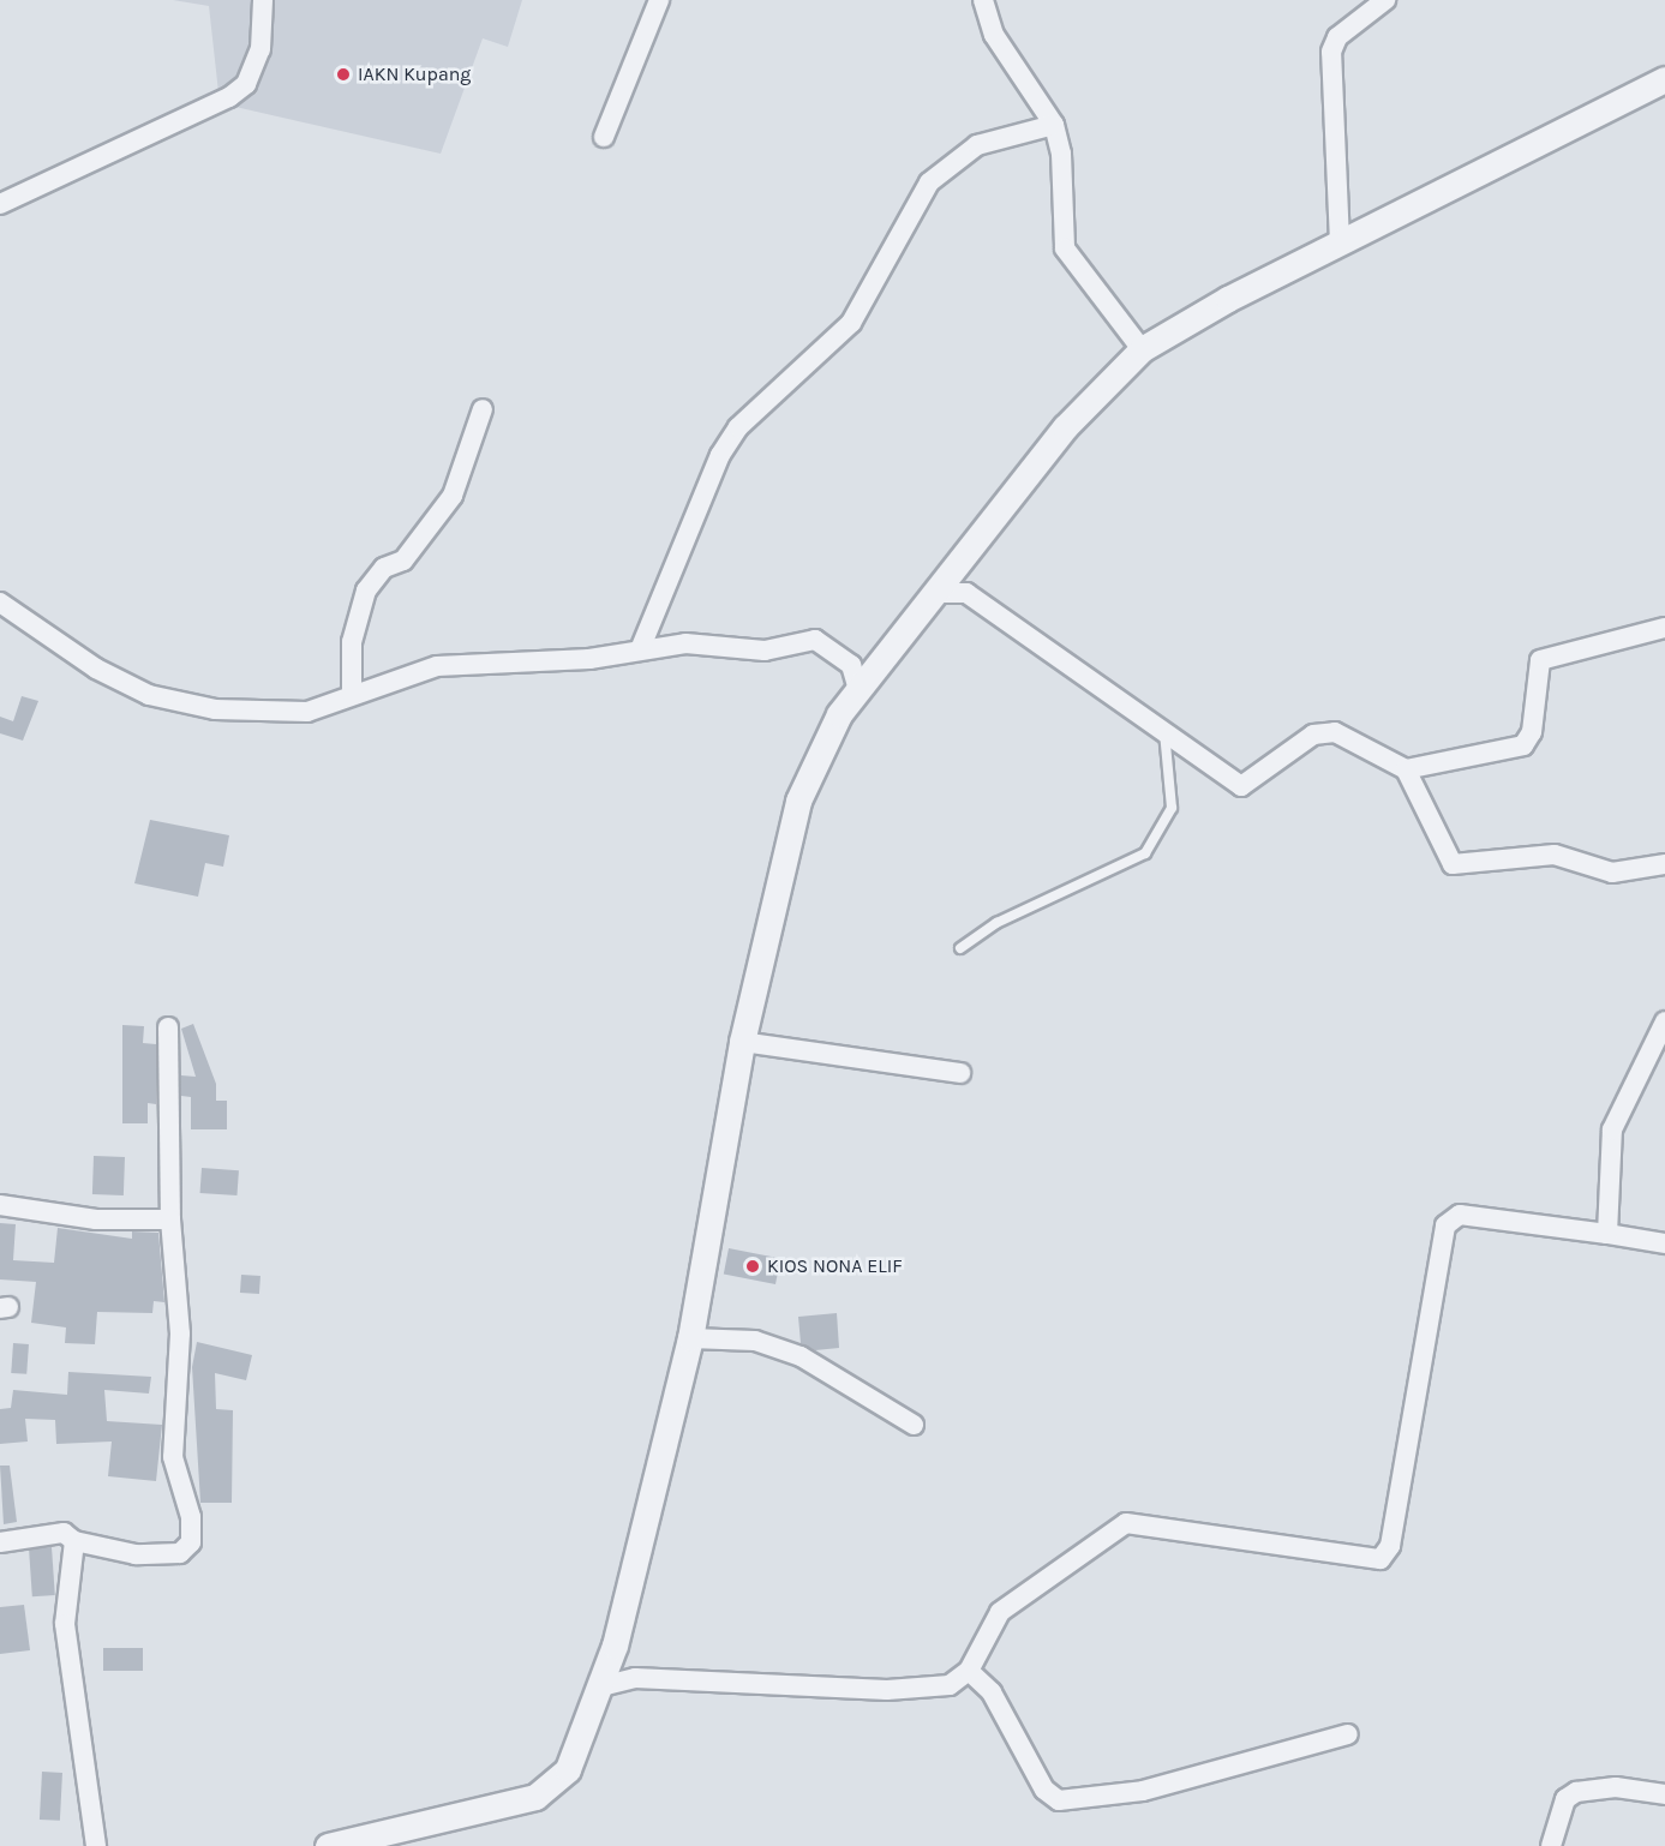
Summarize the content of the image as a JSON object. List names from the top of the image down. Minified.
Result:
{"places":["IAKN Kupang","KIOS NONA ELIF"]}
